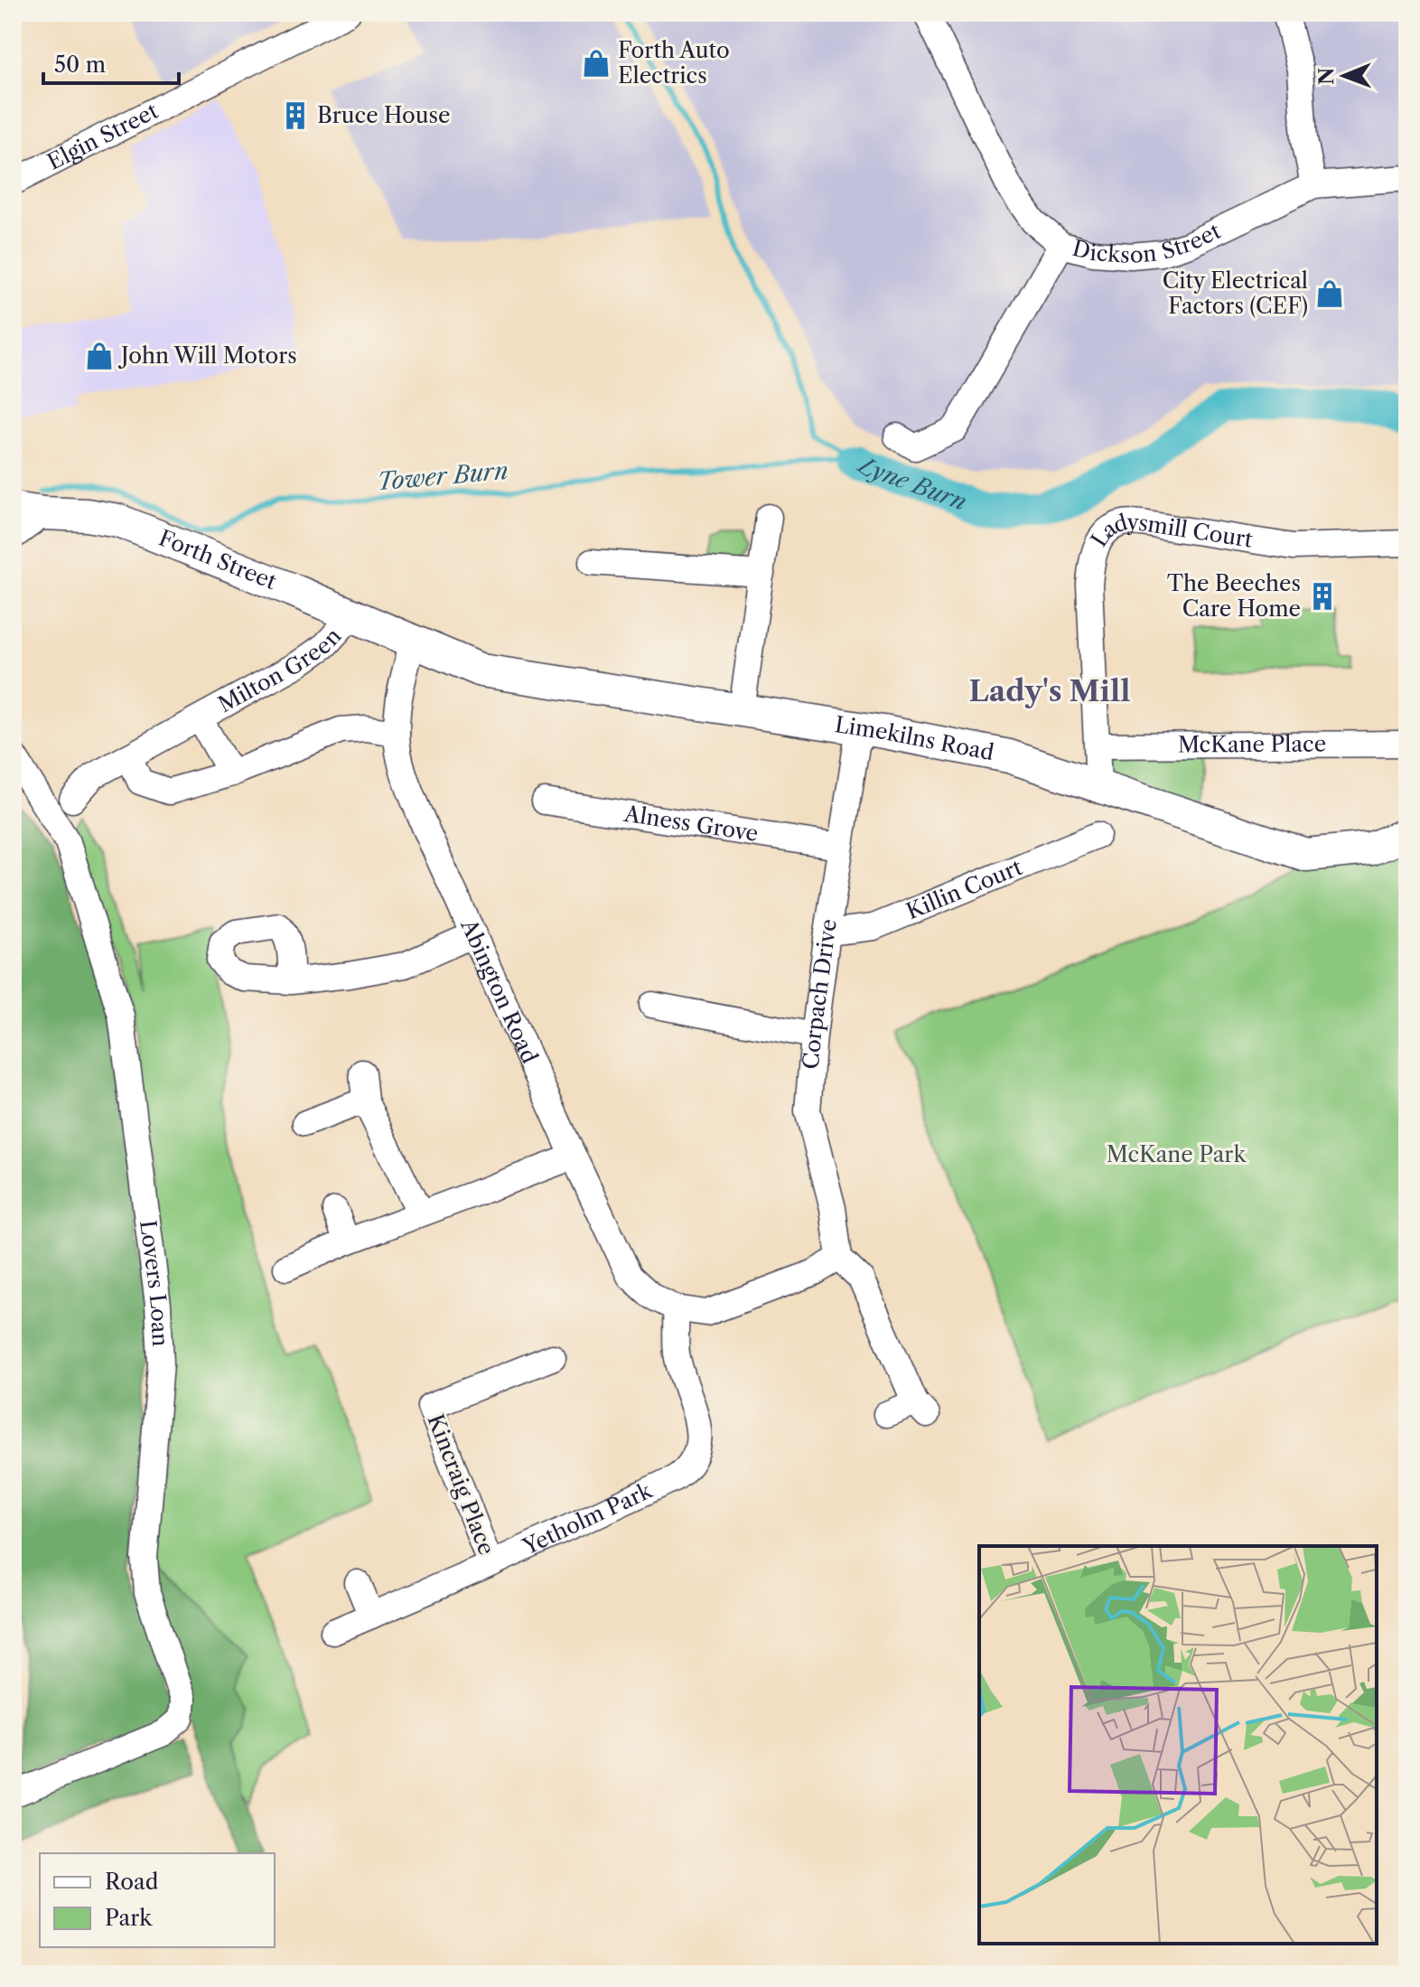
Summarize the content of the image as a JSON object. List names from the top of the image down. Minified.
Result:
{"streets":{"main road":["Forth Street","Limekilns Road"],"street":["Elgin Street","Dickson Street","Ladysmill Court","Milton Green","McKane Place","Alness Grove","Killin Court","Abington Road","Corpach Drive","Lovers Loan","Kincraig Place","Yetholm Park"]},"crossings":[["Ladysmill Court","Limekilns Road"],["Ladysmill Court","McKane Place"],["Forth Street","Milton Green"],["Forth Street","Limekilns Road"],["Forth Street","Abington Road"],["Limekilns Road","Abington Road"],["Limekilns Road","Corpach Drive"],["Alness Grove","Corpach Drive"],["Killin Court","Corpach Drive"],["Abington Road","Yetholm Park"],["Kincraig Place","Yetholm Park"]],"districts":["Lady's Mill"],"water":["Tower Burn","Lyne Burn"],"parks":["McKane Park"],"places":{"shop":["Forth Auto Electrics","City Electrical Factors (CEF)","John Will Motors"],"building":["Bruce House","The Beeches Care Home"]},"legend":["Road","Park"],"scale_bar":"50 m","north":"left"}
